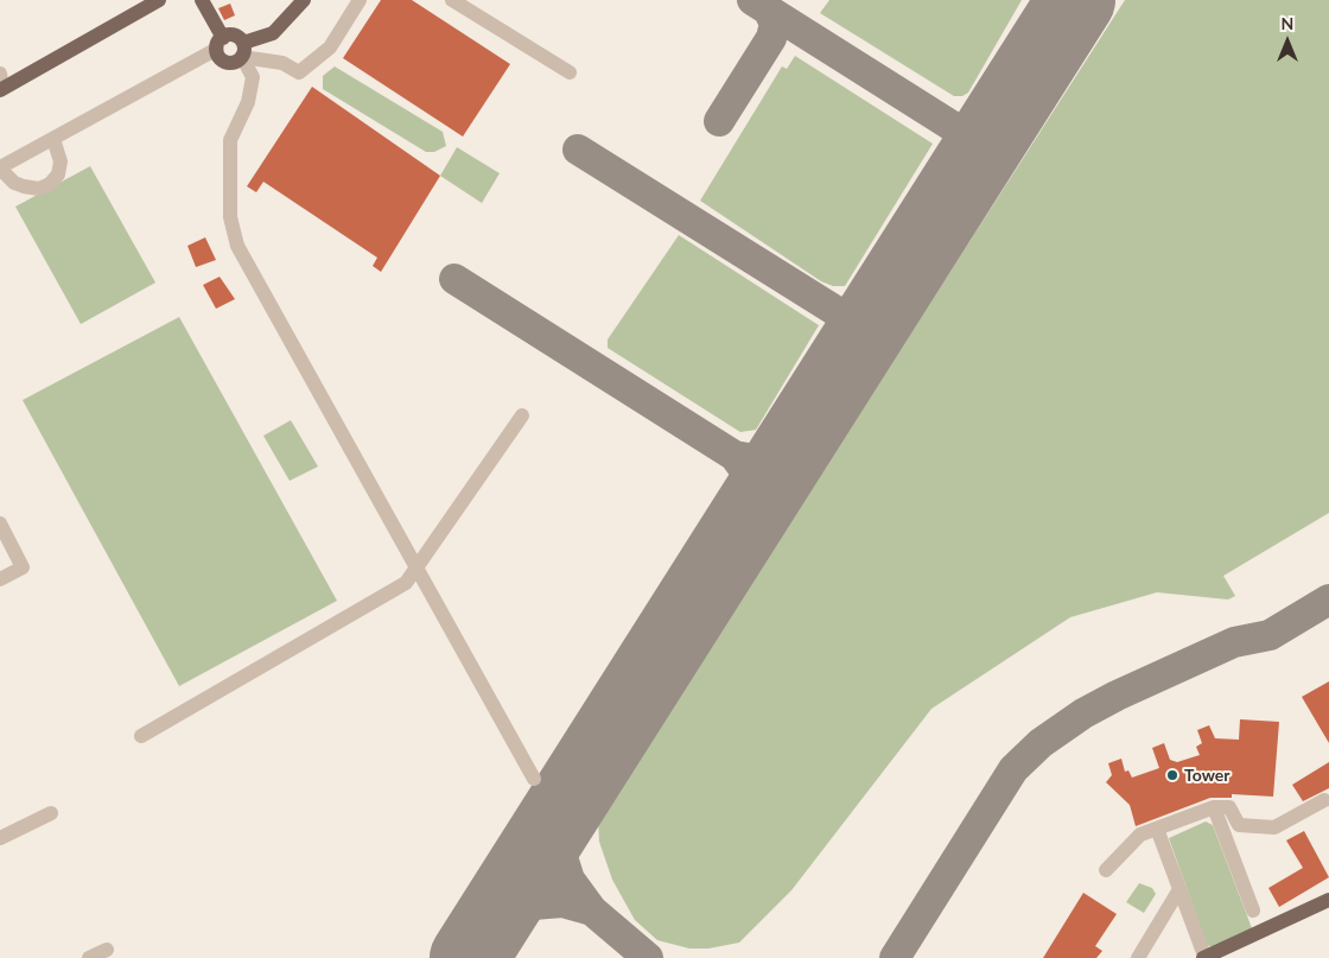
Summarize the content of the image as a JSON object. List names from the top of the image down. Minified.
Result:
{"places":["Tower"],"north":"top"}
